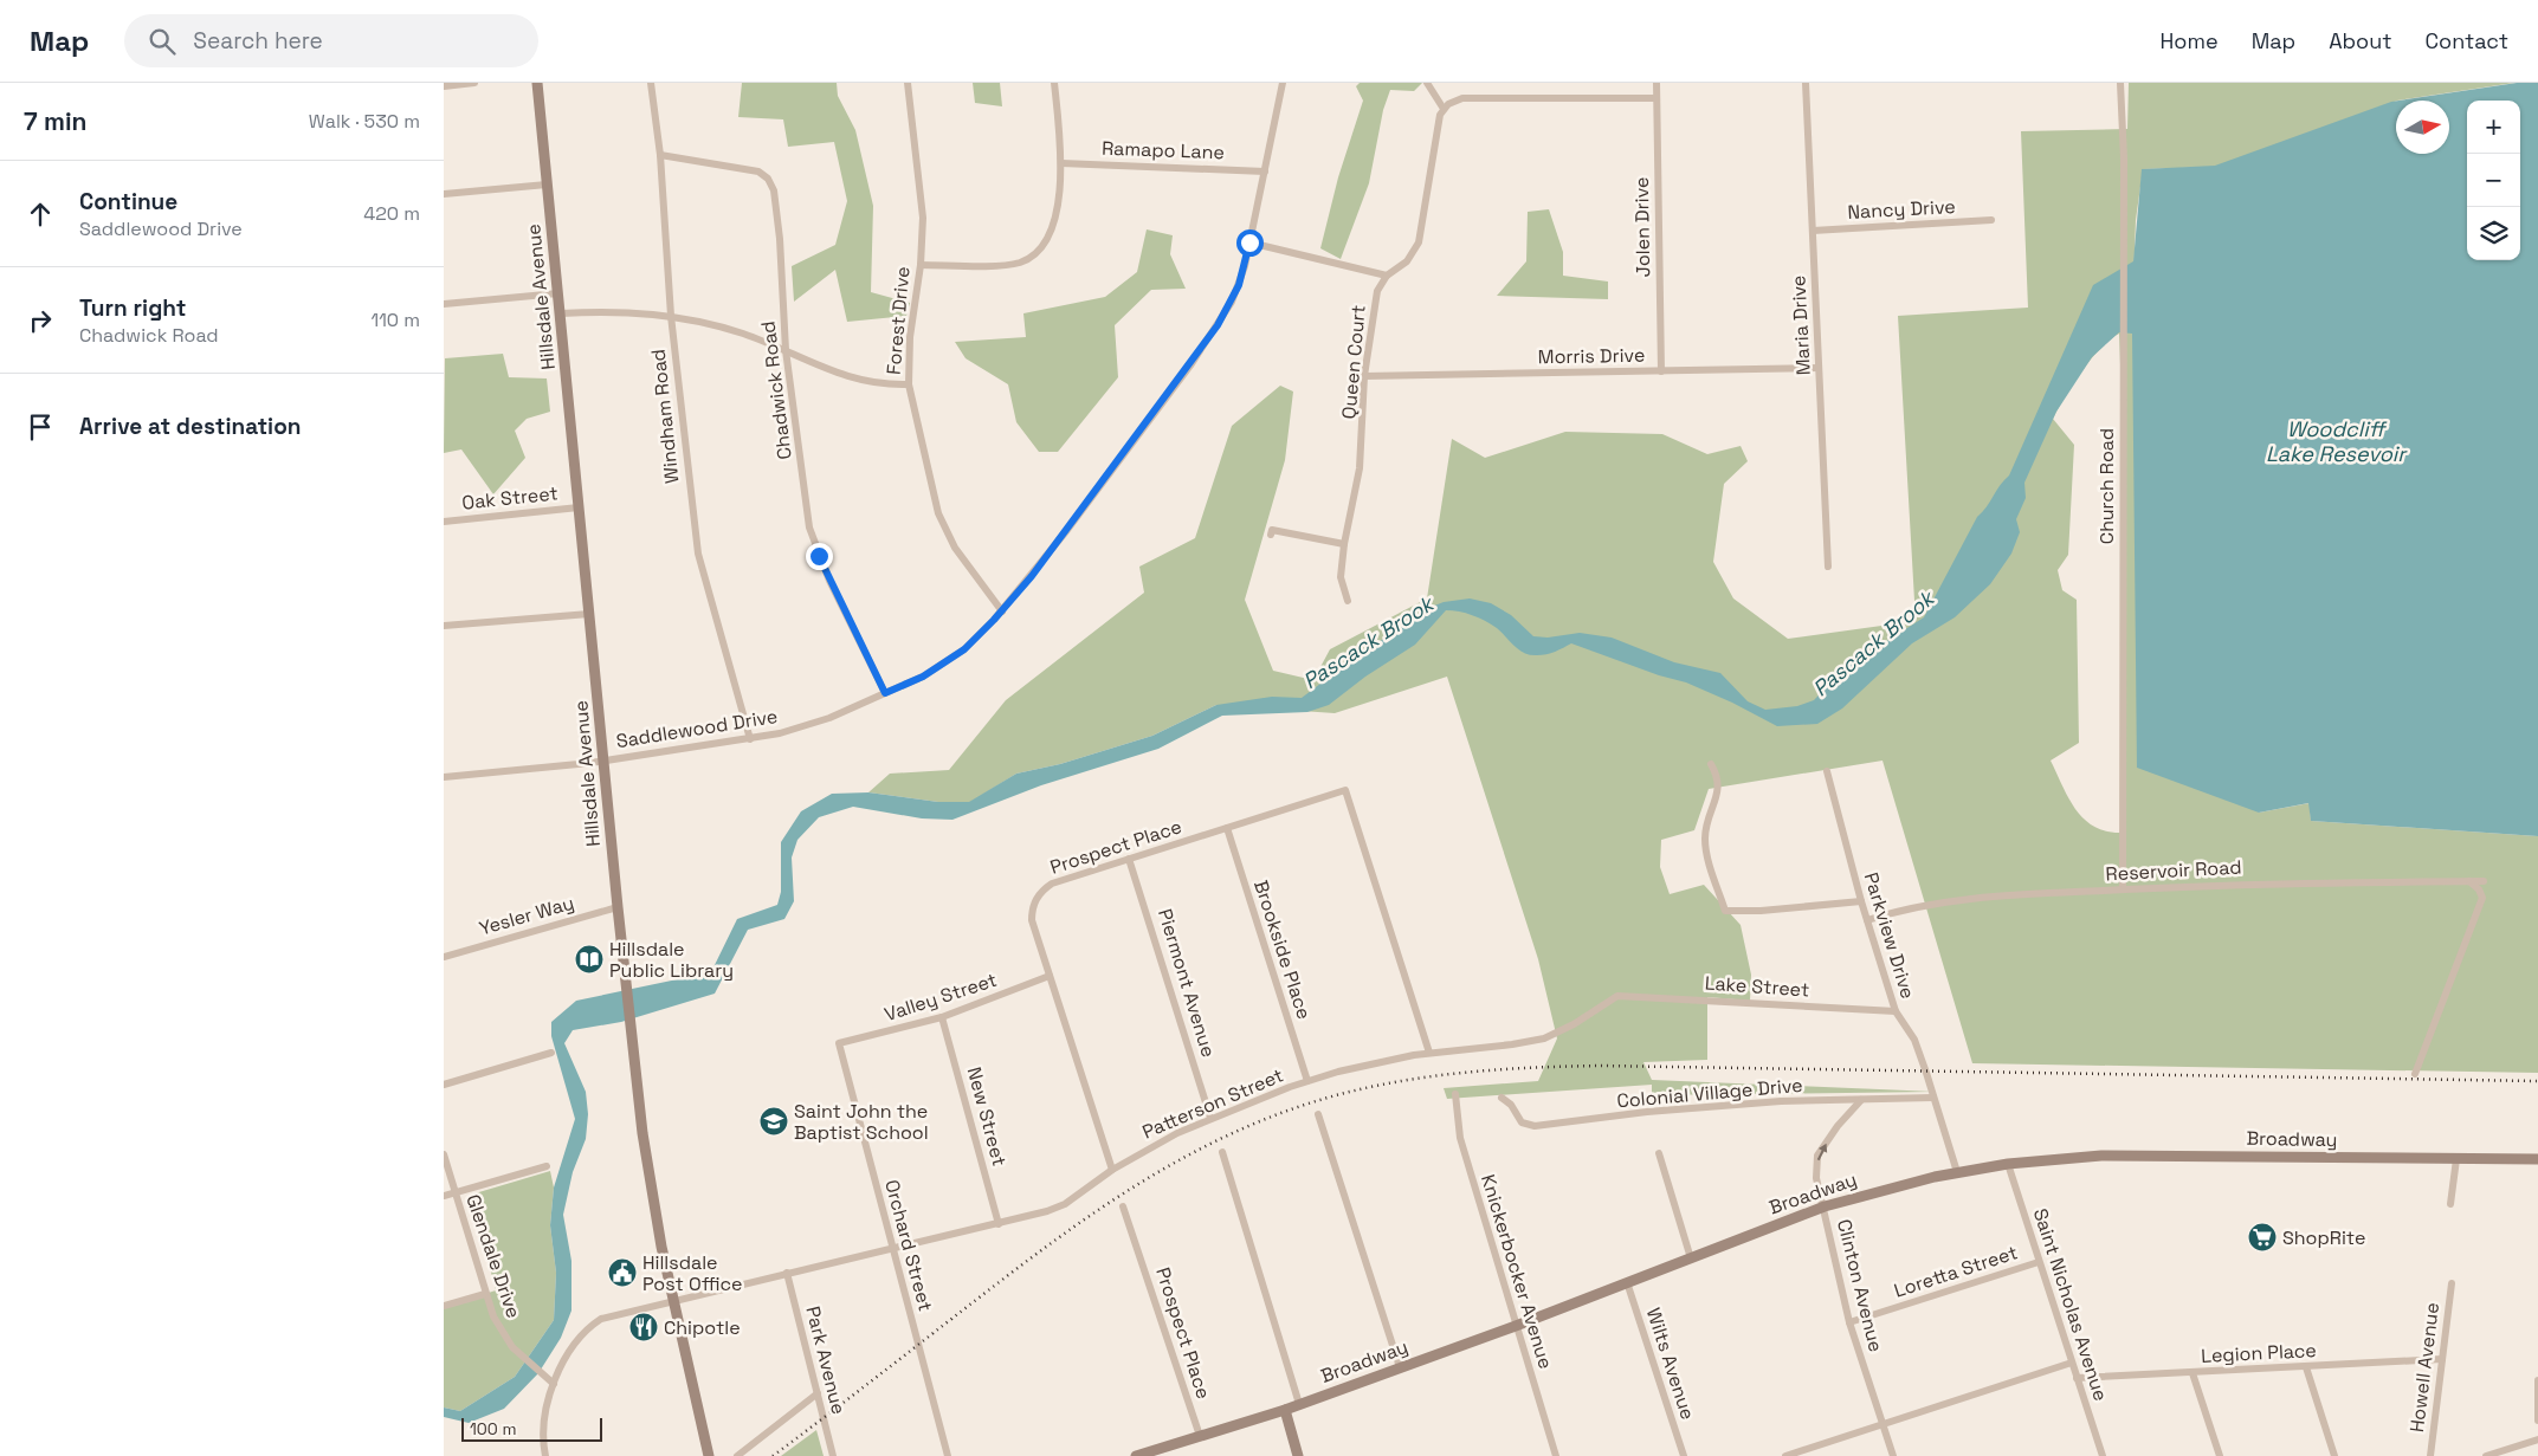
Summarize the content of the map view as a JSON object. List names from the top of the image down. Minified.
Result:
{"streets":{"street":["Ramapo Lane","Nancy Drive","Jolen Drive","Hillsdale Avenue","Forest Drive","Maria Drive","Morris Drive","Queen Court","Chadwick Road","Windham Road","Church Road","Oak Street","Saddlewood Drive","Prospect Place","Reservoir Road","Yesler Way","Parkview Drive","Brookside Place","Piermont Avenue","Lake Street","Valley Street","Colonial Village Drive","Patterson Street","New Street","Broadway","Orchard Street","Glendale Drive","Knickerbocker Avenue","Loretta Street","Clinton Avenue","Saint Nicholas Avenue","Legion Place","Park Avenue","Wilts Avenue","Howell Avenue"]},"crossings":[["Ramapo Lane","Saddlewood Drive"],["Nancy Drive","Maria Drive"],["Jolen Drive","Morris Drive"],["Hillsdale Avenue","Oak Street"],["Hillsdale Avenue","Saddlewood Drive"],["Hillsdale Avenue","Yesler Way"],["Hillsdale Avenue","Patterson Street"],["Forest Drive","Saddlewood Drive"],["Maria Drive","Morris Drive"],["Morris Drive","Queen Court"],["Chadwick Road","Windham Road"],["Chadwick Road","Saddlewood Drive"],["Windham Road","Saddlewood Drive"],["Church Road","Reservoir Road"],["Prospect Place","Brookside Place"],["Prospect Place","Piermont Avenue"],["Prospect Place","Valley Street"],["Prospect Place","Patterson Street"],["Prospect Place","Broadway"],["Reservoir Road","Parkview Drive"],["Parkview Drive","Lake Street"],["Parkview Drive","Colonial Village Drive"],["Parkview Drive","Broadway"],["Brookside Place","Patterson Street"],["Piermont Avenue","Patterson Street"],["Lake Street","Patterson Street"],["Valley Street","New Street"],["Valley Street","Orchard Street"],["Colonial Village Drive","Clinton Avenue"],["Patterson Street","New Street"],["Patterson Street","Orchard Street"],["Patterson Street","Glendale Drive"],["Patterson Street","Park Avenue"],["Broadway","Knickerbocker Avenue"],["Broadway","Clinton Avenue"],["Broadway","Saint Nicholas Avenue"],["Broadway","Wilts Avenue"],["Loretta Street","Clinton Avenue"],["Loretta Street","Saint Nicholas Avenue"],["Saint Nicholas Avenue","Legion Place"],["Legion Place","Howell Avenue"]],"water":["Woodcliff Lake Resevoir","Pascack Brook"],"places":{"library":["Hillsdale Public Library"],"school or university":["Saint John the Baptist School"],"supermarket":["ShopRite"],"public building":["Hillsdale Post Office"],"restaurant":["Chipotle"]},"scale_bar":"100 m","north":"right","page":{"header":"Map","search":"Search here","nav":["Home","Map","About","Contact"],"heading":["7 min","Walk · 530 m"],"map_buttons":["+","−"],"list":[["Continue","Saddlewood Drive","420 m"],["Turn right","Chadwick Road","110 m"],"Arrive at destination"],"scale":"100 m"}}
